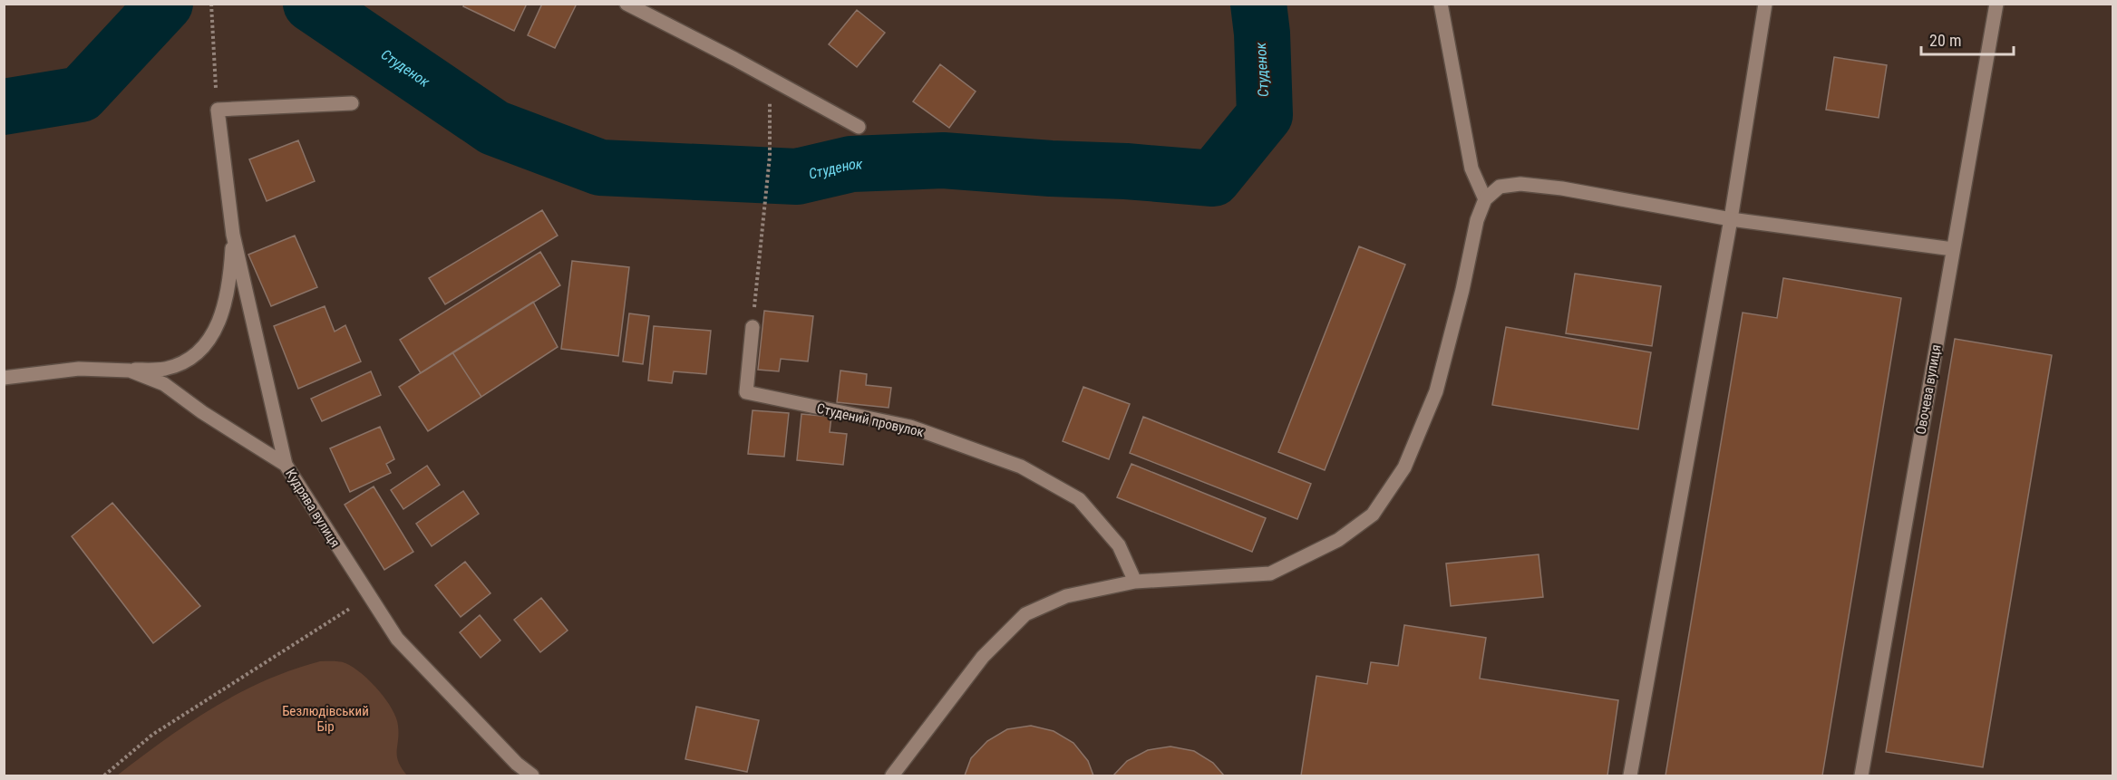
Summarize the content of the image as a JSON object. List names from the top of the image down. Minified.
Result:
{"streets":{"street":["Овочева вулиця","Студений провулок","Кудрява вулиця"]},"water":["Студенок"],"parks":["Безлюдівський Бір"],"scale_bar":"20 m"}
